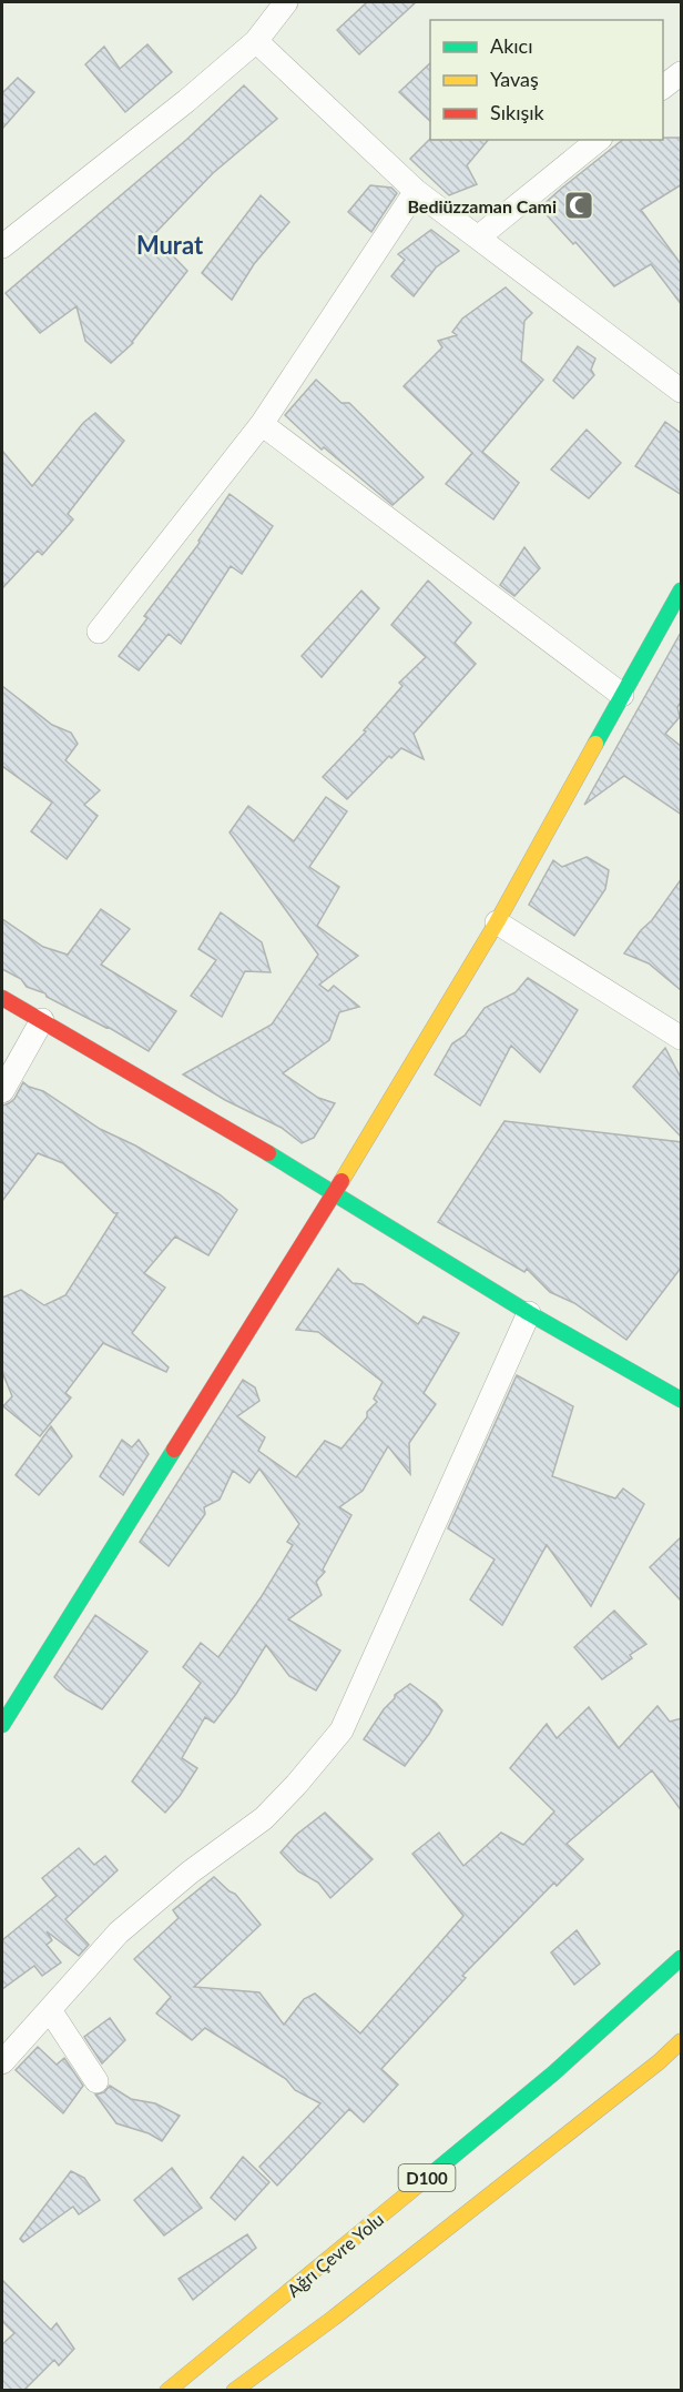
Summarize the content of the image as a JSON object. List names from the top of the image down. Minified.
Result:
{"streets":{"main road":["D100","Ağrı Çevre Yolu"]},"districts":["Murat"],"places":{"mosque":["Bediüzzaman Cami"]},"legend":["Akıcı","Yavaş","Sıkışık"]}
